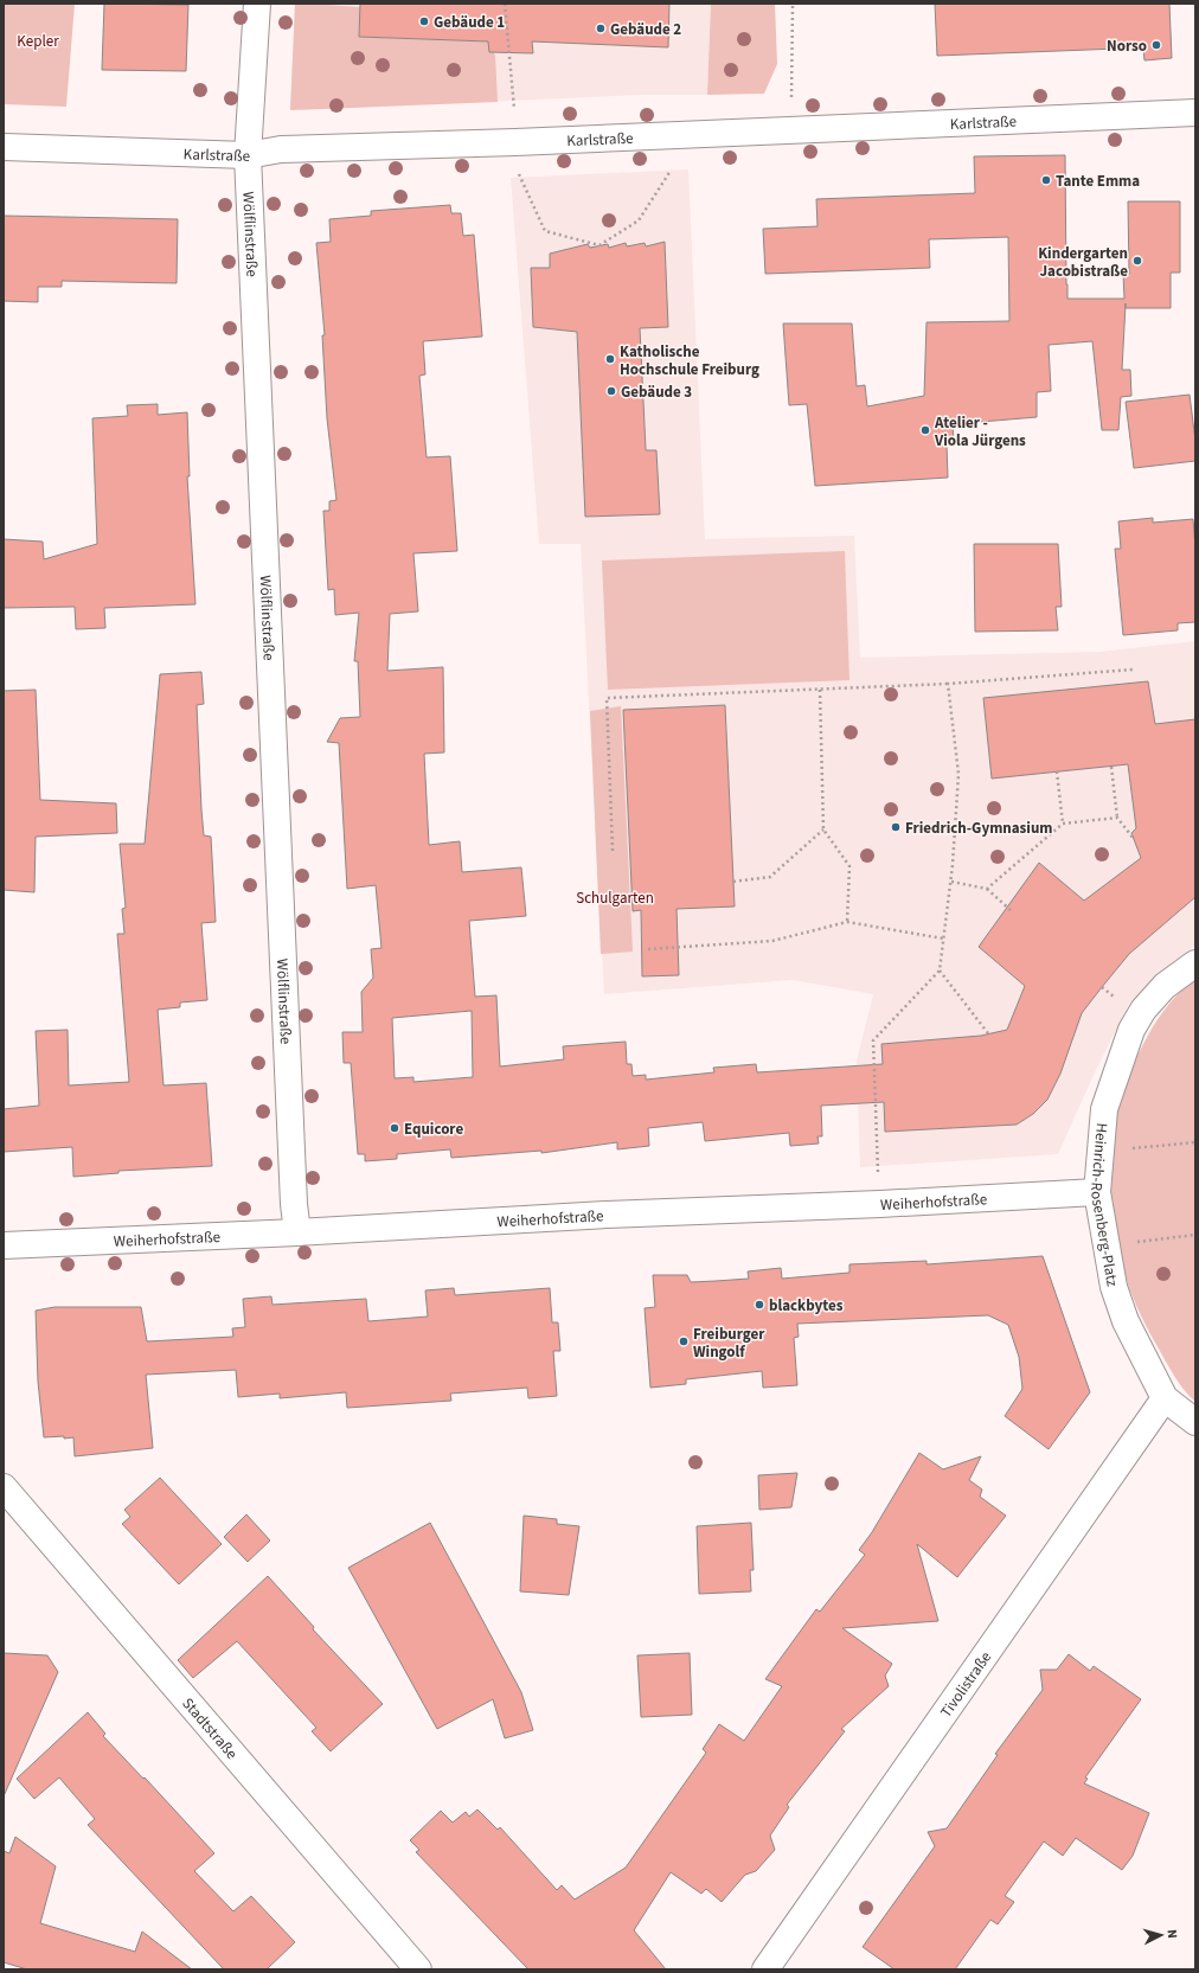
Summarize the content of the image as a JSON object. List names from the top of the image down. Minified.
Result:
{"streets":{"street":["Karlstraße","Wölflinstraße","Weiherhofstraße","Heinrich-Rosenberg-Platz","Tivolistraße","Stadtstraße"]},"crossings":[["Karlstraße","Wölflinstraße"],["Wölflinstraße","Weiherhofstraße"],["Weiherhofstraße","Heinrich-Rosenberg-Platz"],["Heinrich-Rosenberg-Platz","Tivolistraße"]],"parks":["Kepler","Schulgarten"],"places":["Gebäude 1","Gebäude 2","Norso","Tante Emma","Kindergarten Jacobistraße","Katholische Hochschule Freiburg","Gebäude 3","Atelier - Viola Jürgens","Friedrich-Gymnasium","Equicore","blackbytes","Freiburger Wingolf"],"north":"right"}
